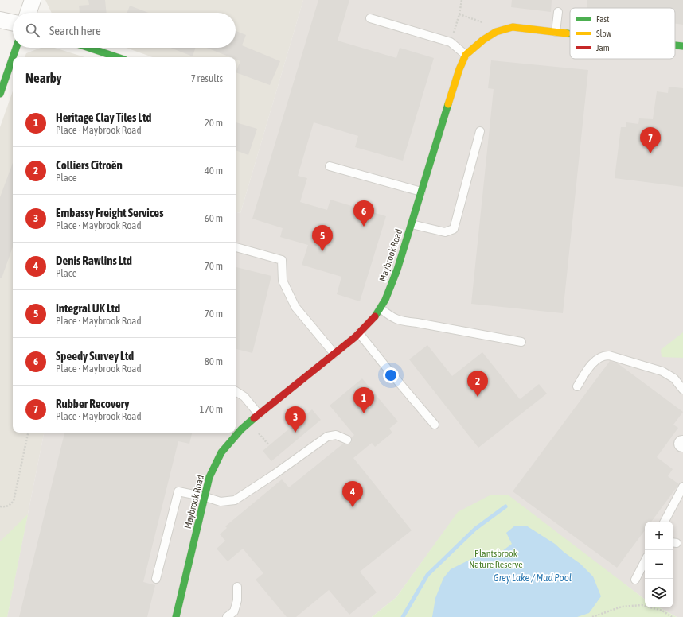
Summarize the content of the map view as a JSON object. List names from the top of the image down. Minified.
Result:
{"streets":{"street":["Maybrook Road"]},"water":["Grey Lake / Mud Pool"],"parks":["Plantsbrook Nature Reserve"],"legend":["Fast","Slow","Jam"],"page":{"search":"Search here","heading":["Nearby","7 results"],"list":[{"mark":"1","name":"Heritage Clay Tiles Ltd","note":"Place · Maybrook Road","value":"20 m"},{"mark":"2","name":"Colliers Citroën","note":"Place","value":"40 m"},{"mark":"3","name":"Embassy Freight Services","note":"Place · Maybrook Road","value":"60 m"},{"mark":"4","name":"Denis Rawlins Ltd","note":"Place","value":"70 m"},{"mark":"5","name":"Integral UK Ltd","note":"Place · Maybrook Road","value":"70 m"},{"mark":"6","name":"Speedy Survey Ltd","note":"Place · Maybrook Road","value":"80 m"},{"mark":"7","name":"Rubber Recovery","note":"Place · Maybrook Road","value":"170 m"}],"pins":["7","6","5","2","1","3","4"],"map_buttons":["+","−"]}}
